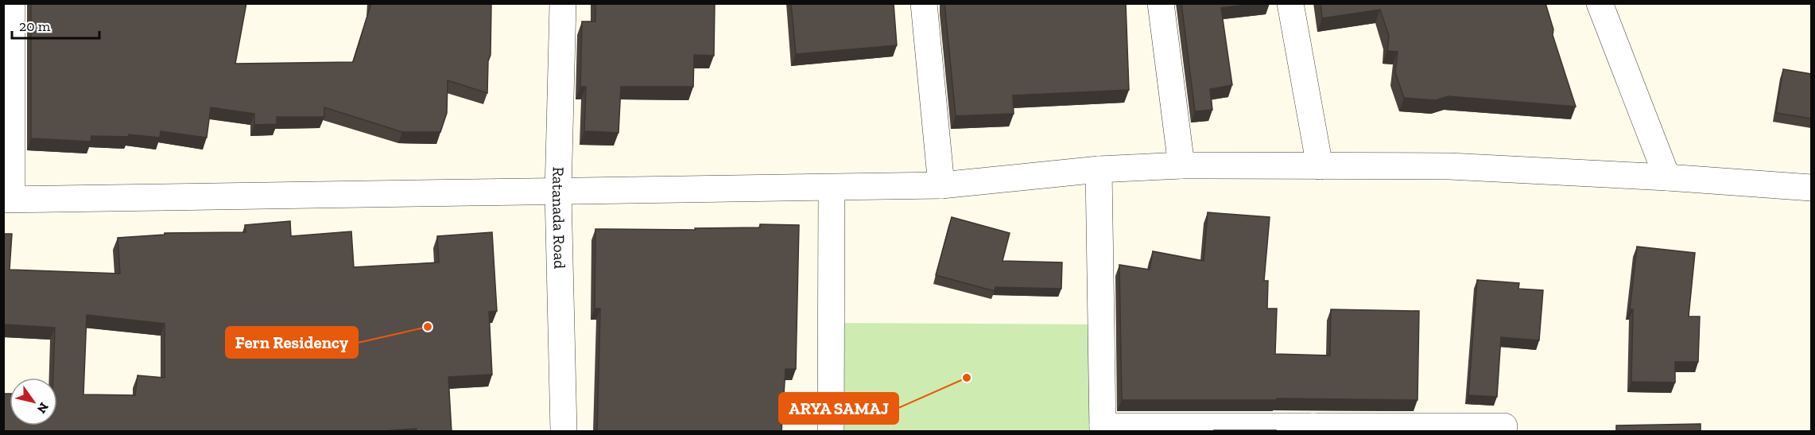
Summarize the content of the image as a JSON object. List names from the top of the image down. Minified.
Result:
{"streets":{"street":["Ratanada Road"]},"places":["Fern Residency","ARYA SAMAJ"],"scale_bar":"20 m","north":"bottom right"}
